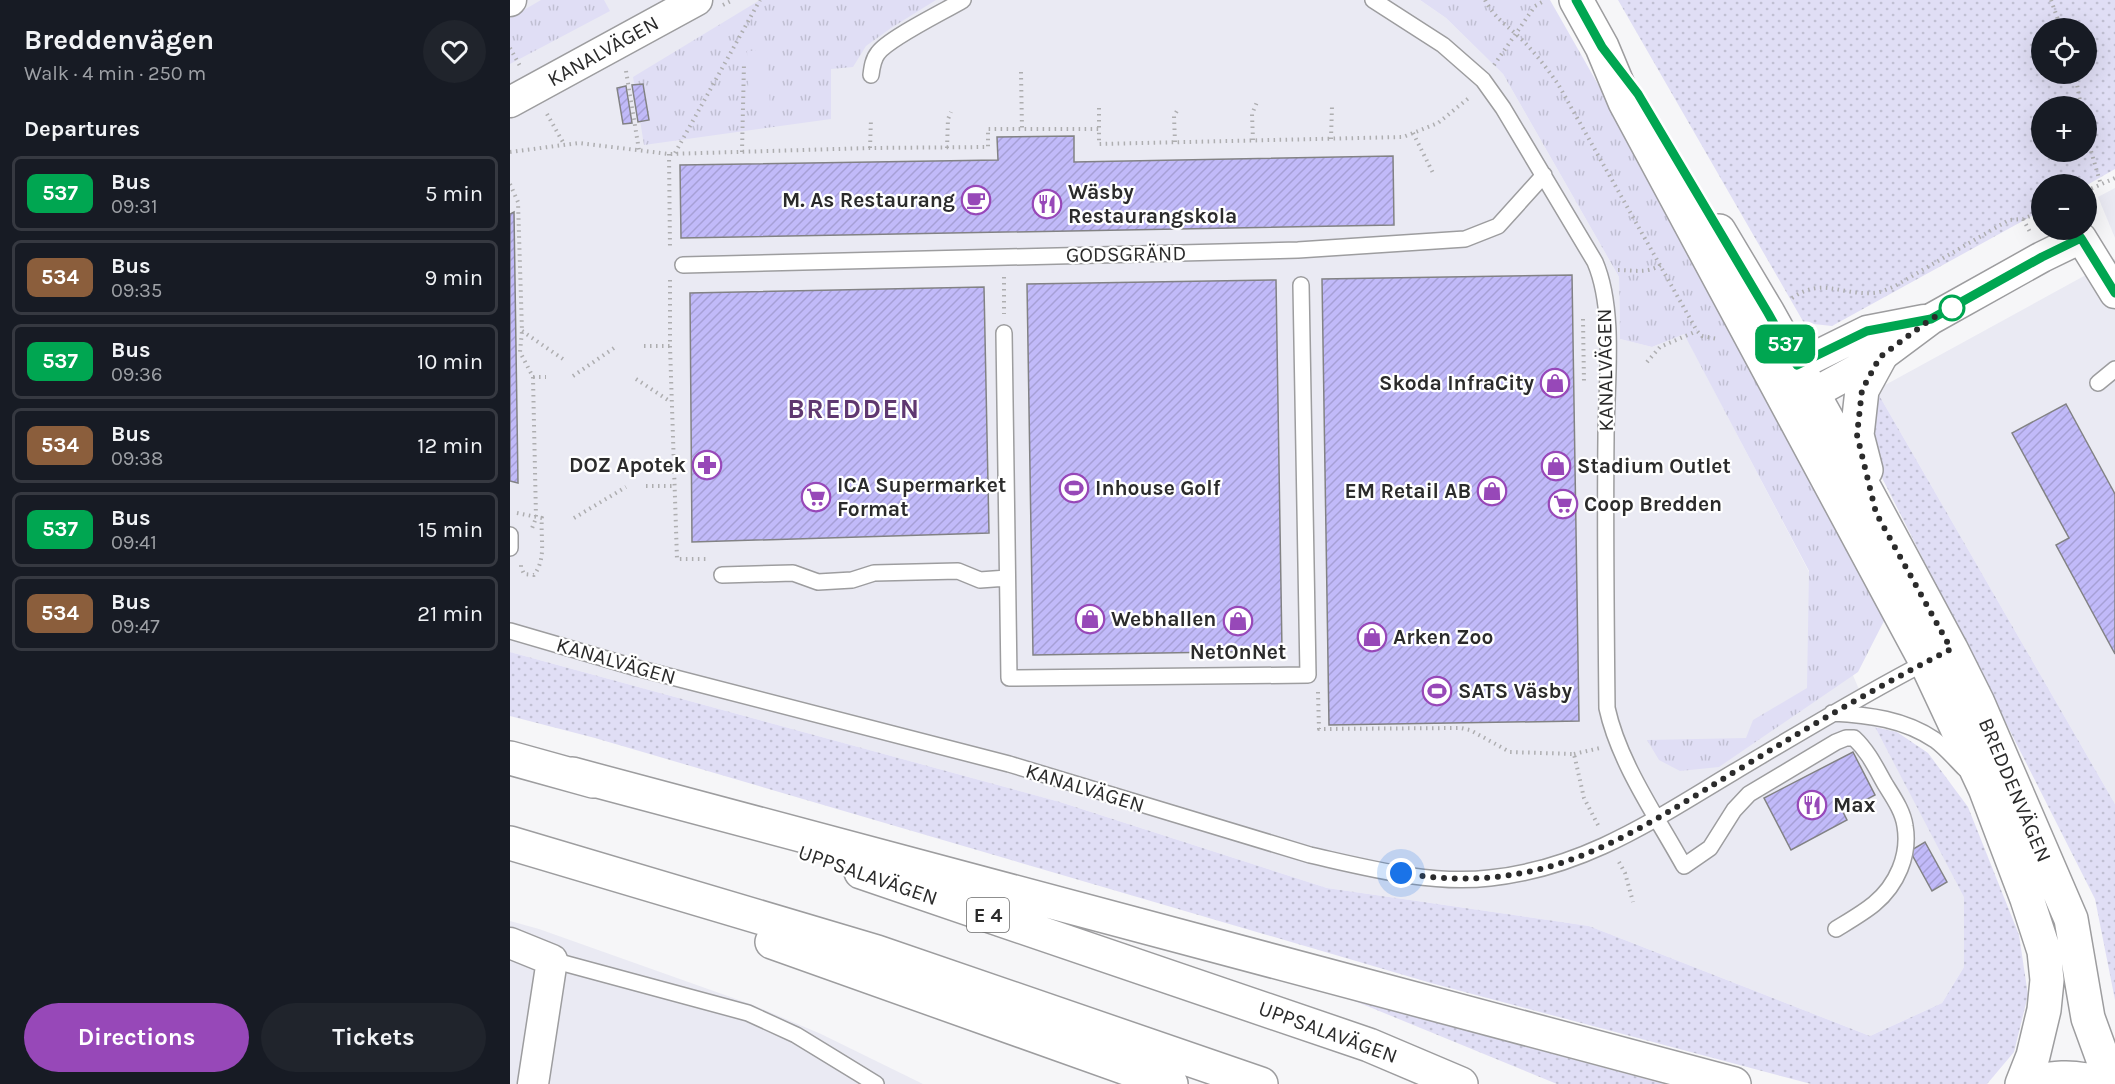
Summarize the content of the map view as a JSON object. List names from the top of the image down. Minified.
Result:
{"streets":{"main road":["BREDDENVÄGEN","UPPSALAVÄGEN","E 4"],"street":["KANALVÄGEN"],"lane":["GODSGRÄND"]},"crossings":[["KANALVÄGEN","GODSGRÄND"],["KANALVÄGEN","BREDDENVÄGEN"]],"districts":["BREDDEN"],"places":{"cafe":["M. As Restaurang"],"restaurant":["Wäsby Restaurangskola","Max"],"shop":["Skoda InfraCity","Stadium Outlet","EM Retail AB","Webhallen","NetOnNet","Arken Zoo"],"pharmacy":["DOZ Apotek"],"sports":["Inhouse Golf","SATS Väsby"],"supermarket":["ICA Supermarket Format","Coop Bredden"]},"lines":["bus line 537"],"page":{"heading":[["Breddenvägen","Walk · 4 min · 250 m"],"Departures"],"on_map":"537","map_buttons":["+","−"],"list":[{"mark":"537","name":"Bus","note":"09:31","value":"5 min"},{"mark":"534","name":"Bus","note":"09:35","value":"9 min"},{"mark":"537","name":"Bus","note":"09:36","value":"10 min"},{"mark":"534","name":"Bus","note":"09:38","value":"12 min"},{"mark":"537","name":"Bus","note":"09:41","value":"15 min"},{"mark":"534","name":"Bus","note":"09:47","value":"21 min"}],"buttons":["Directions","Tickets"]}}
